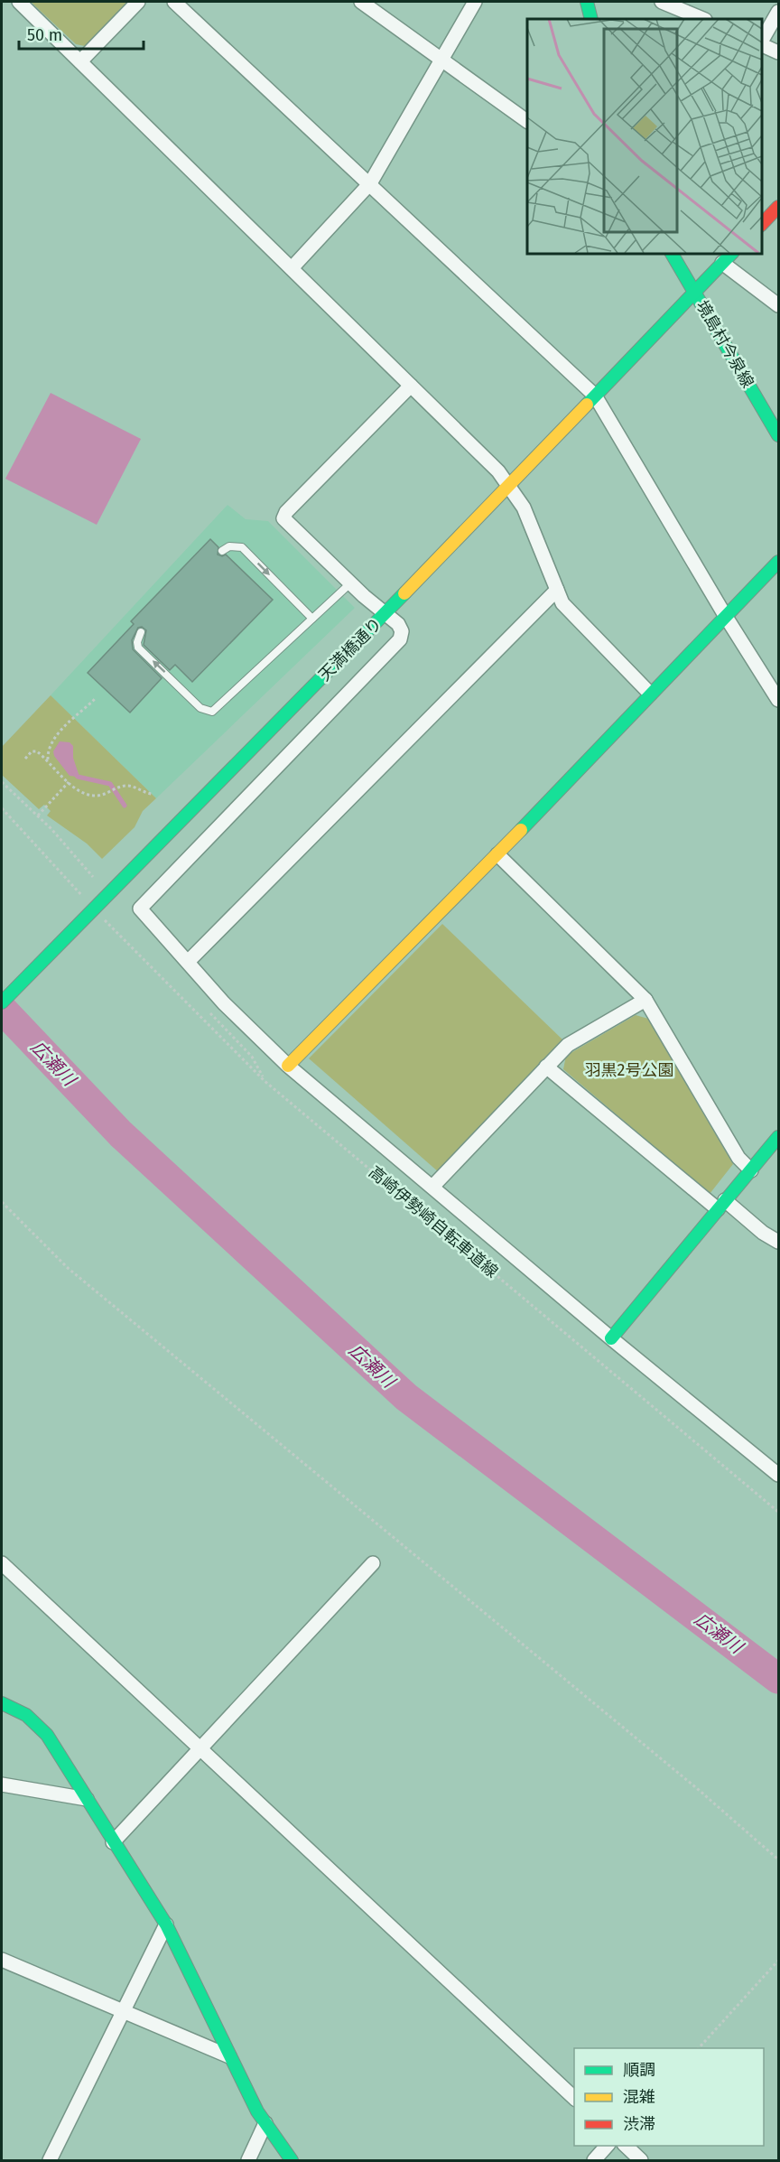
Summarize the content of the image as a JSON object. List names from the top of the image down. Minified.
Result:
{"streets":{"street":["境島村今泉線","天満橋通り"],"path":["高崎伊勢崎自転車道線"]},"crossings":[["境島村今泉線","天満橋通り"]],"water":["広瀬川"],"parks":["羽黒2号公園"],"legend":["順調","混雑","渋滞"],"scale_bar":"50 m"}
